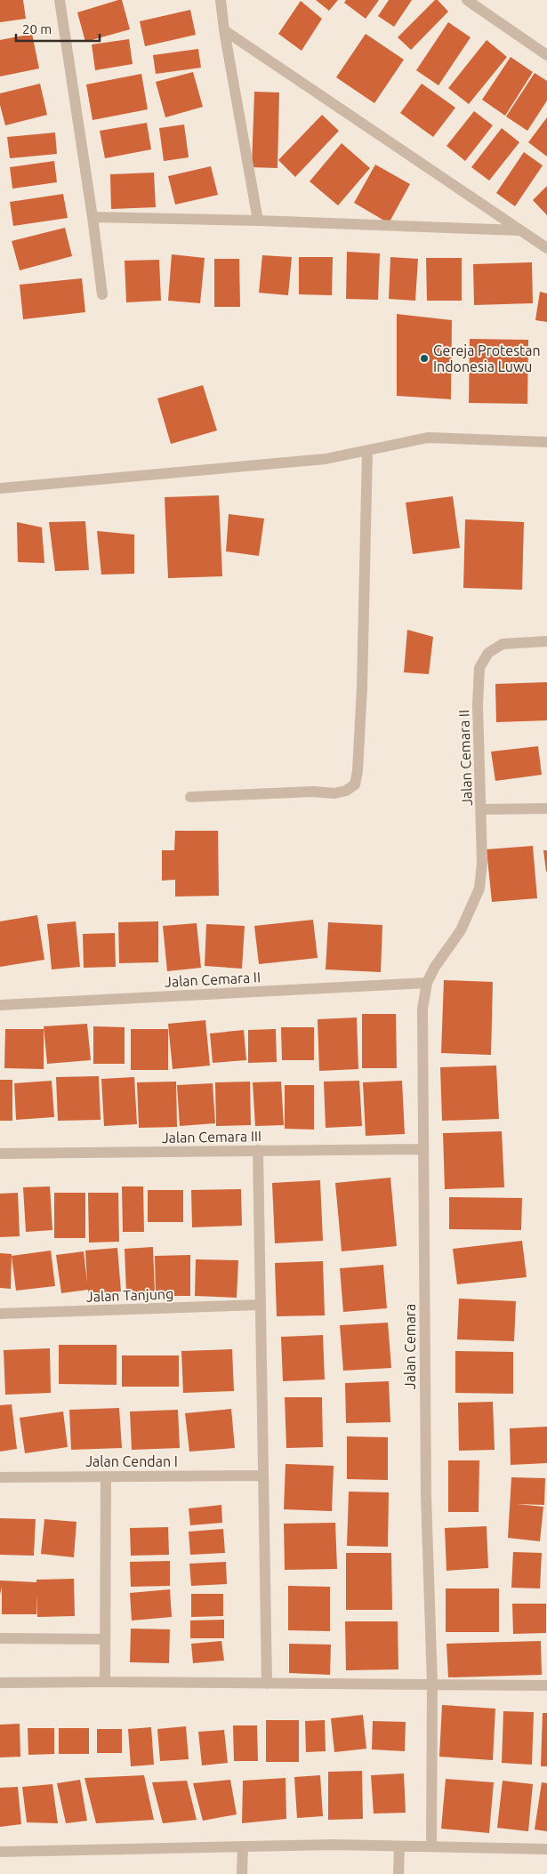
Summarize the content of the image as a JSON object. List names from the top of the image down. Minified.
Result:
{"streets":{"street":["Jalan Cemara II","Jalan Cemara III","Jalan Tanjung","Jalan Cemara","Jalan Cendan I"]},"crossings":[["Jalan Cemara II","Jalan Cemara"],["Jalan Cemara III","Jalan Cemara"]],"places":["Gereja Protestan Indonesia Luwu"],"scale_bar":"20 m"}
